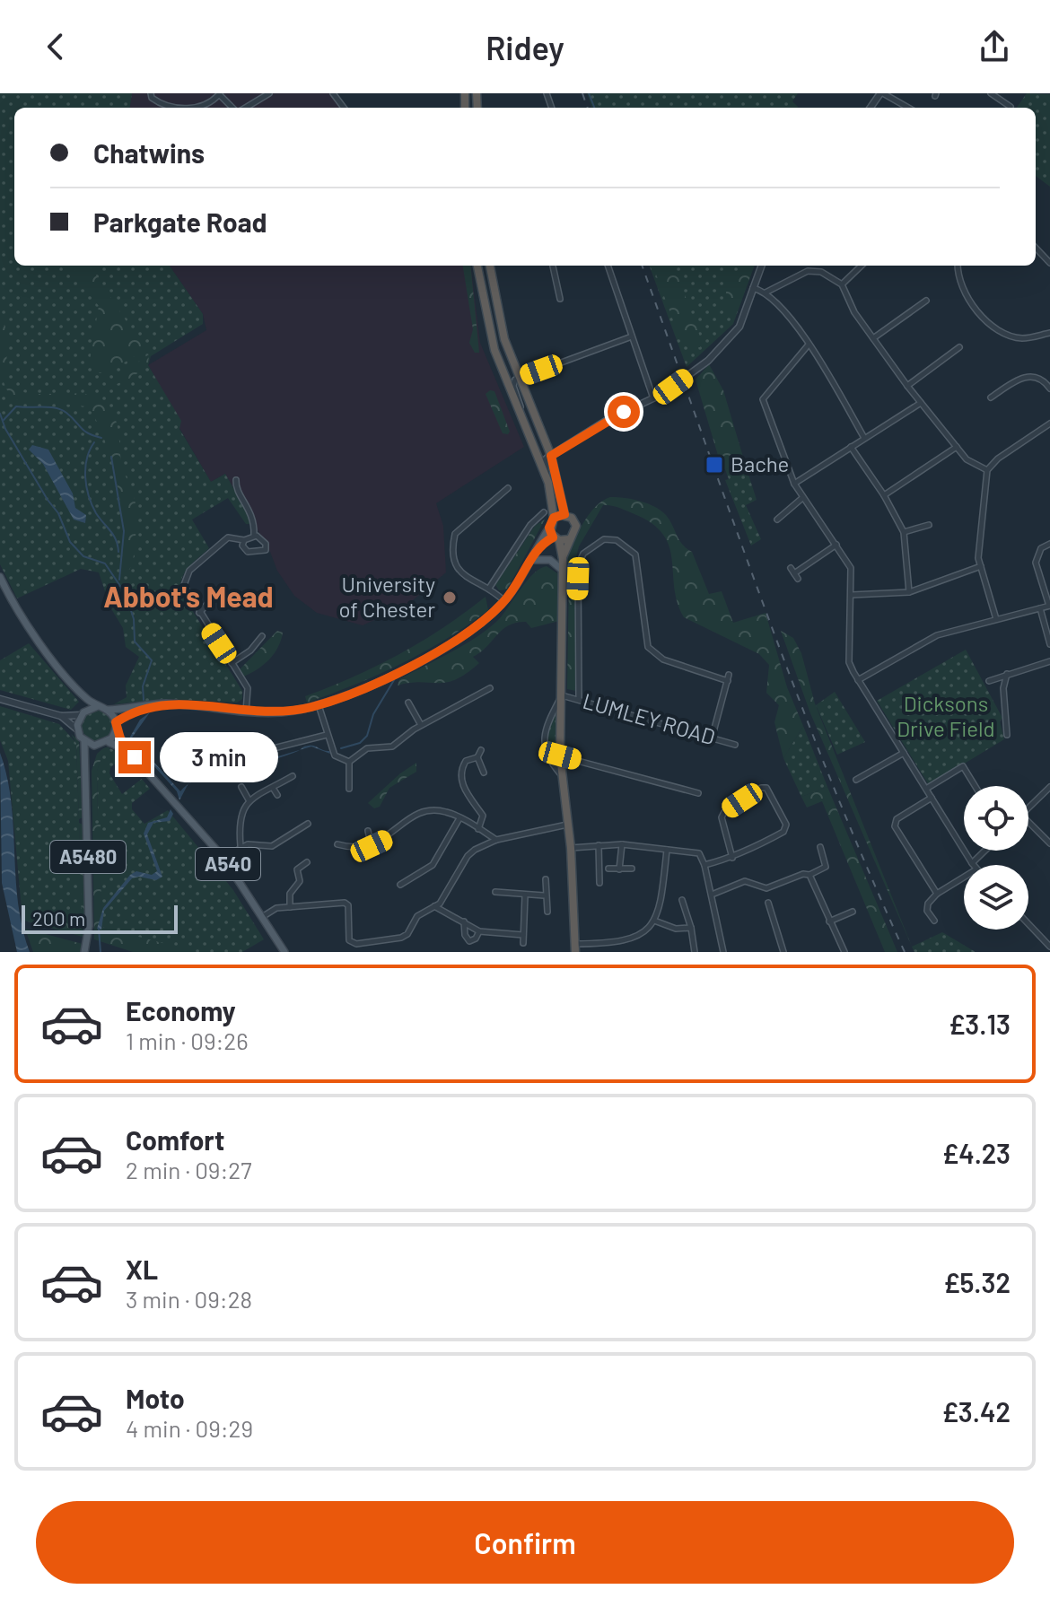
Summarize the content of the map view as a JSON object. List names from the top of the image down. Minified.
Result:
{"streets":{"main road":["A5480","A540"],"street":["LUMLEY ROAD"]},"crossings":[["A5480","A540"]],"districts":["Abbot's Mead"],"parks":["Dicksons Drive Field"],"places":{"transit":["Bache"],"other":["University of Chester"]},"scale_bar":"200 m","page":{"header":"Ridey","banner":["Chatwins","Parkgate Road"],"bubble":"3 min","scale":"200 m","list":[{"name":"Economy","note":"1 min · 09:26","value":"£3.13"},{"name":"Comfort","note":"2 min · 09:27","value":"£4.23"},{"name":"XL","note":"3 min · 09:28","value":"£5.32"},{"name":"Moto","note":"4 min · 09:29","value":"£3.42"}],"buttons":"Confirm"}}
